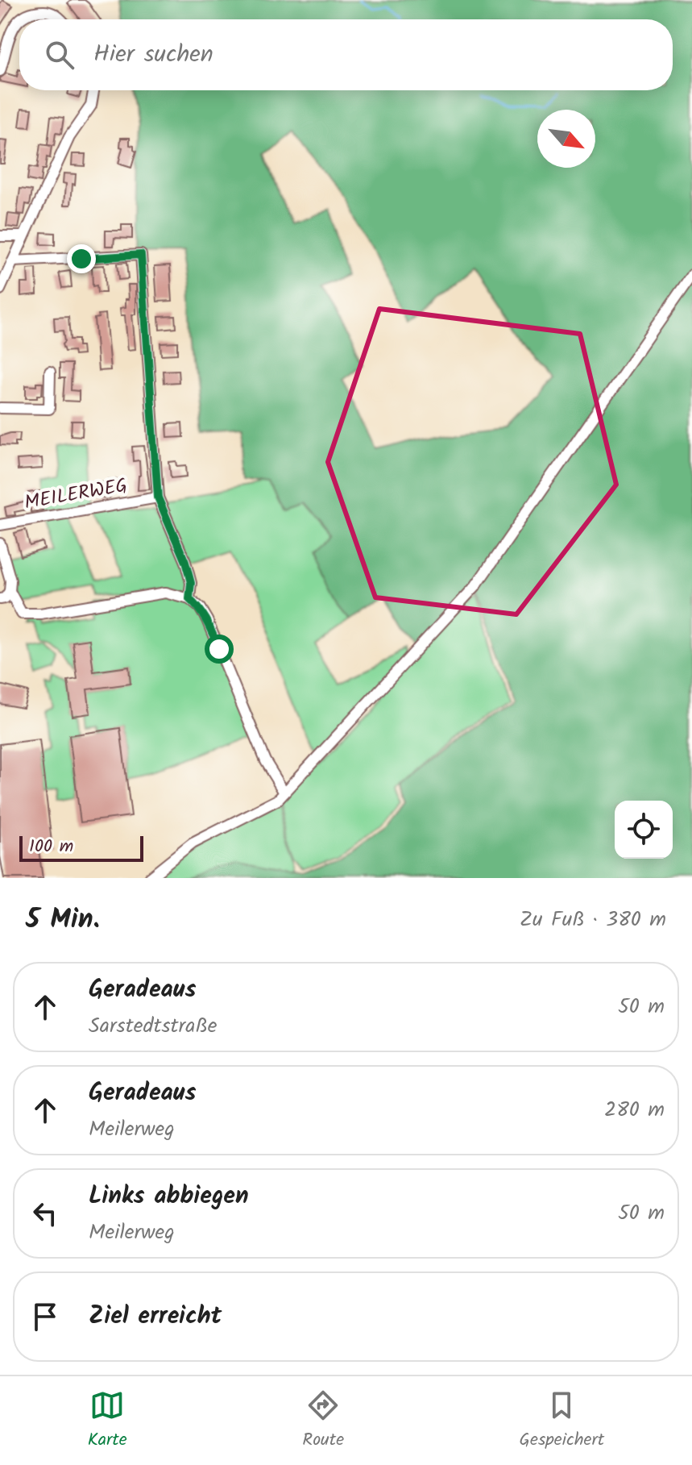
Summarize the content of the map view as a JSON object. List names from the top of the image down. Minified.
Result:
{"streets":{"street":["MEILERWEG"]},"scale_bar":"100 m","north":"bottom right","page":{"search":"Hier suchen","scale":"100 m","heading":["5 Min.","Zu Fuß · 380 m"],"list":[["Geradeaus","Sarstedtstraße","50 m"],["Geradeaus","Meilerweg","280 m"],["Links abbiegen","Meilerweg","50 m"],"Ziel erreicht"],"nav":["Karte","Route","Gespeichert"]}}
